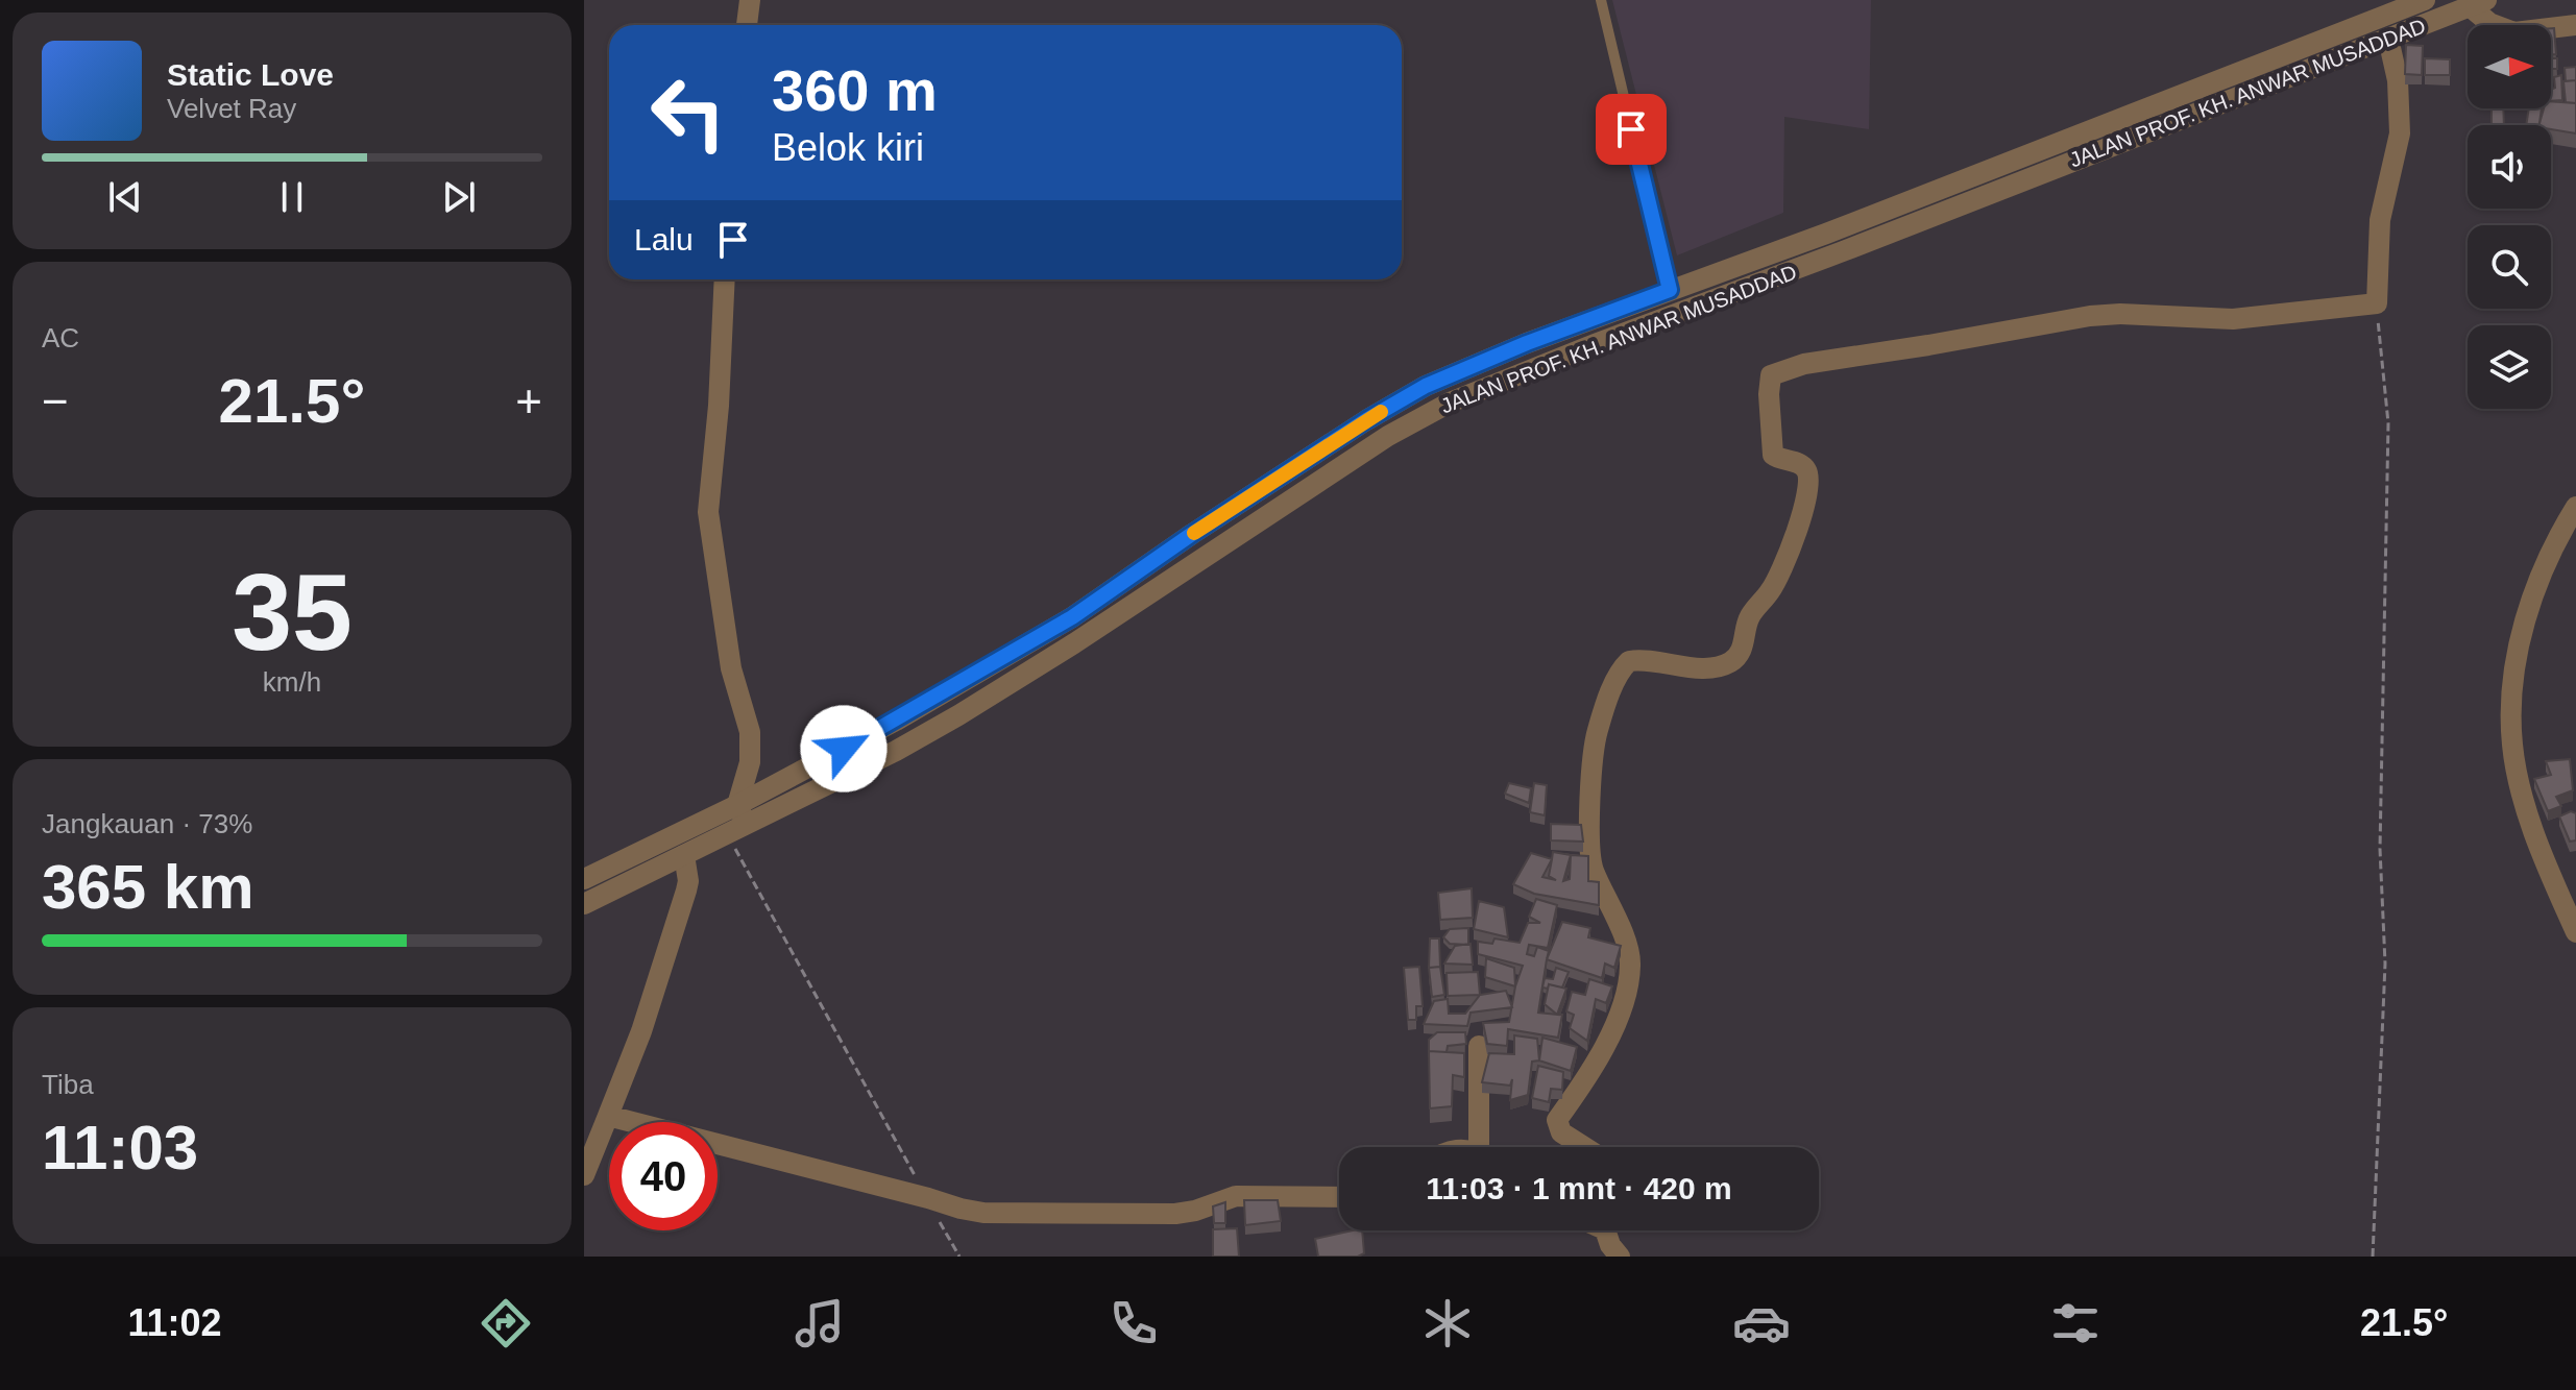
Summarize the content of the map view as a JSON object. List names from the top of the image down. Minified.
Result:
{"streets":{"street":["JALAN PROF. KH. ANWAR MUSADDAD"]},"north":"right","page":{"turn":["360 m","Belok kiri"],"song":["Static Love","Velvet Ray"],"then":"Lalu","tile":["AC",["35","km/h"],["Jangkauan · 73%","365 km"],["Tiba","11:03"]],"heat":["−","21.5°","+"],"limit":"40","trip":"11:03 · 1 mnt · 420 m","tabs":["11:02","21.5°"]}}
